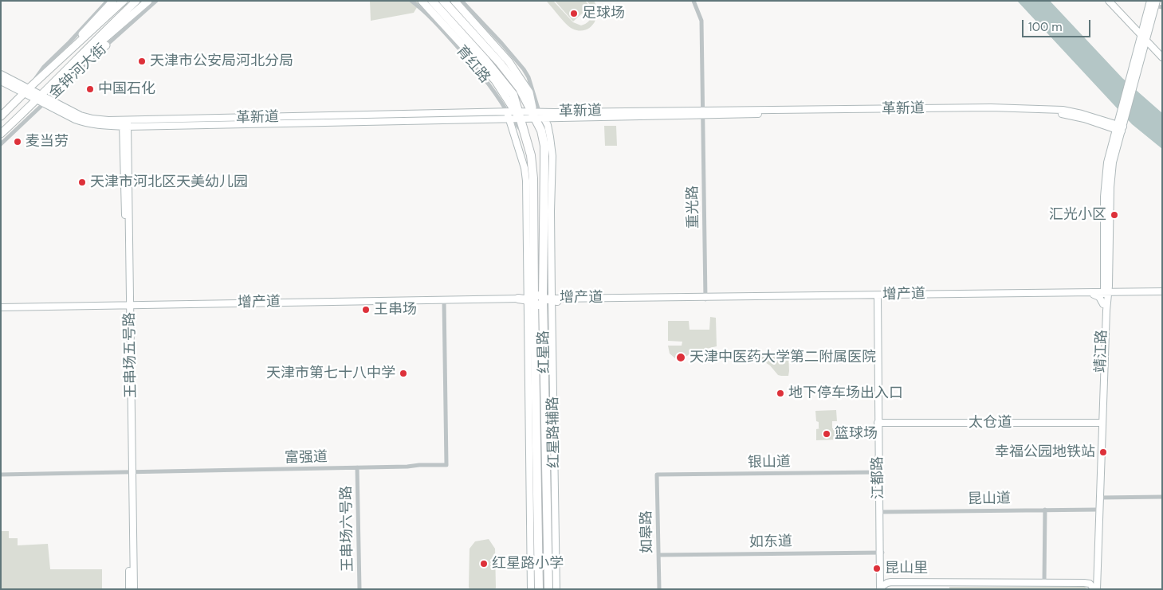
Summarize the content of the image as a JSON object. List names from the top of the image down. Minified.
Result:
{"streets":{"highway":["育红路","红星路"],"main road":["金钟河大街"],"street":["革新道","重光路","增产道","靖江路","王串场五号路","太仓道","红星路辅路","富强道","银山道","江都路","昆山道","王串场六号路","如皋路","如东道"]},"crossings":[["育红路","革新道"],["育红路","红星路"],["育红路","红星路辅路"],["金钟河大街","革新道"],["革新道","重光路"],["革新道","靖江路"],["革新道","红星路"],["革新道","王串场五号路"],["革新道","红星路辅路"],["重光路","增产道"],["增产道","靖江路"],["增产道","红星路"],["增产道","王串场五号路"],["增产道","红星路辅路"],["增产道","富强道"],["增产道","江都路"],["靖江路","太仓道"],["靖江路","昆山道"],["红星路","红星路辅路"],["王串场五号路","富强道"],["太仓道","江都路"],["富强道","王串场六号路"],["银山道","江都路"],["银山道","如皋路"],["江都路","昆山道"],["江都路","如东道"],["如皋路","如东道"]],"places":["足球场","天津市公安局河北分局","中国石化","麦当劳","天津市河北区天美幼儿园","汇光小区","王串场","天津中医药大学第二附属医院","天津市第七十八中学","地下停车场出入口","篮球场","幸福公园地铁站","红星路小学","昆山里"],"scale_bar":"100 m"}
